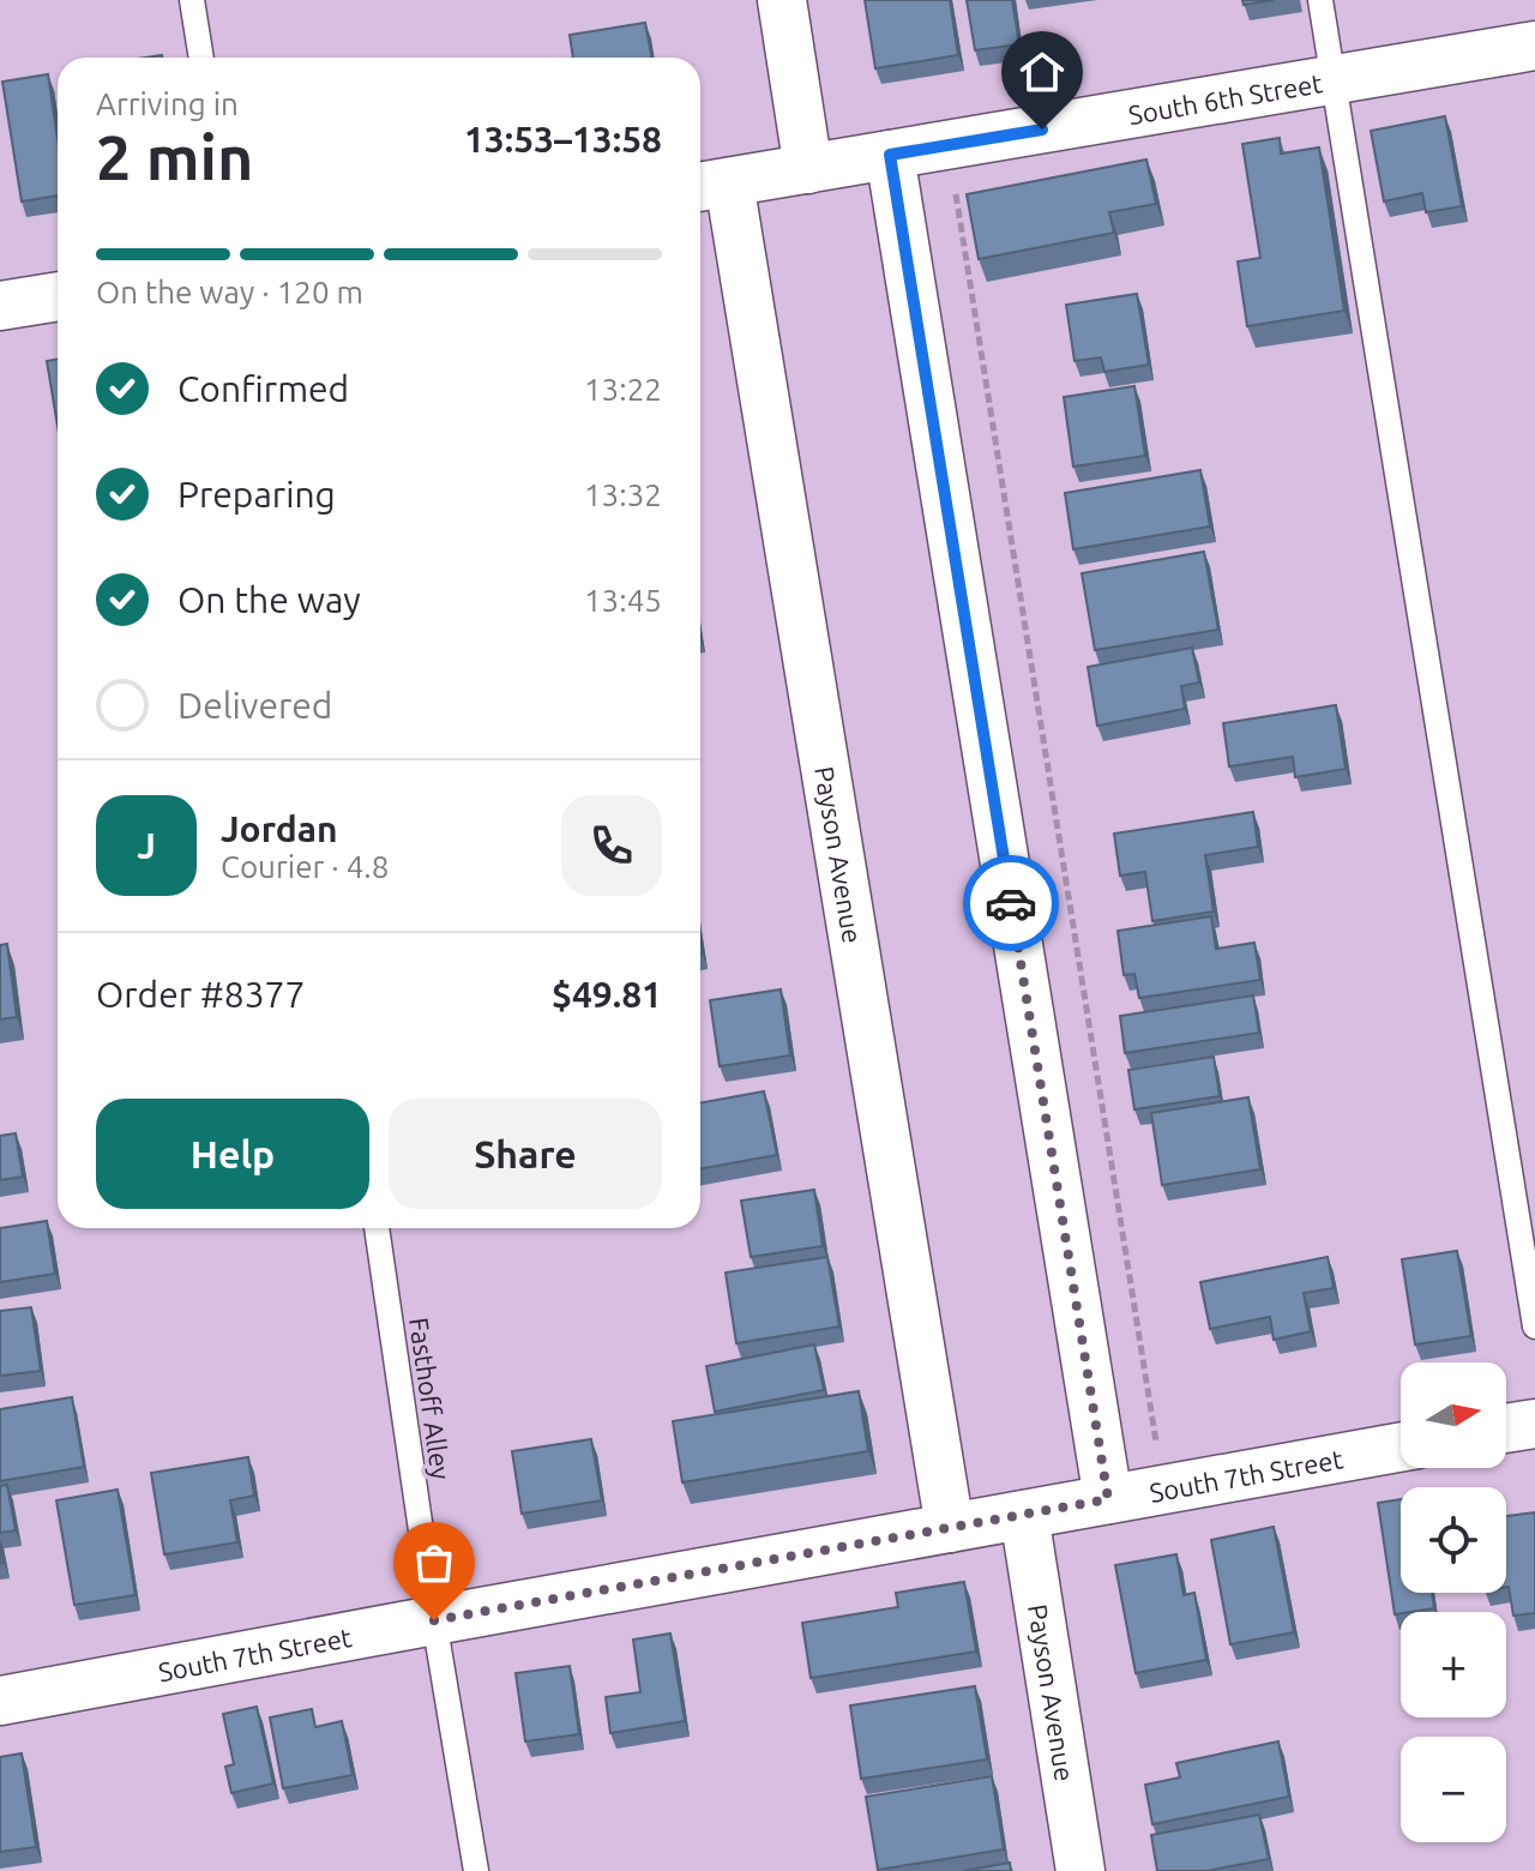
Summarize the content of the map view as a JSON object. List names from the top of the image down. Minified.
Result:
{"streets":{"street":["South 6th Street","Payson Avenue","South 7th Street"],"lane":["Fasthoff Alley"]},"crossings":[["South 6th Street","Payson Avenue"],["Payson Avenue","South 7th Street"],["Fasthoff Alley","South 7th Street"]],"north":"right","page":{"heading":["2 min","Arriving in","13:53–13:58"],"panel":["Jordan","Courier · 4.8","Order #8377","$49.81"],"bar":"On the way · 120 m","list":[["Confirmed","13:22"],["Preparing","13:32"],["On the way","13:45"],"Delivered"],"round":"J","buttons":["Help","Share"],"map_buttons":["+","−"]}}
